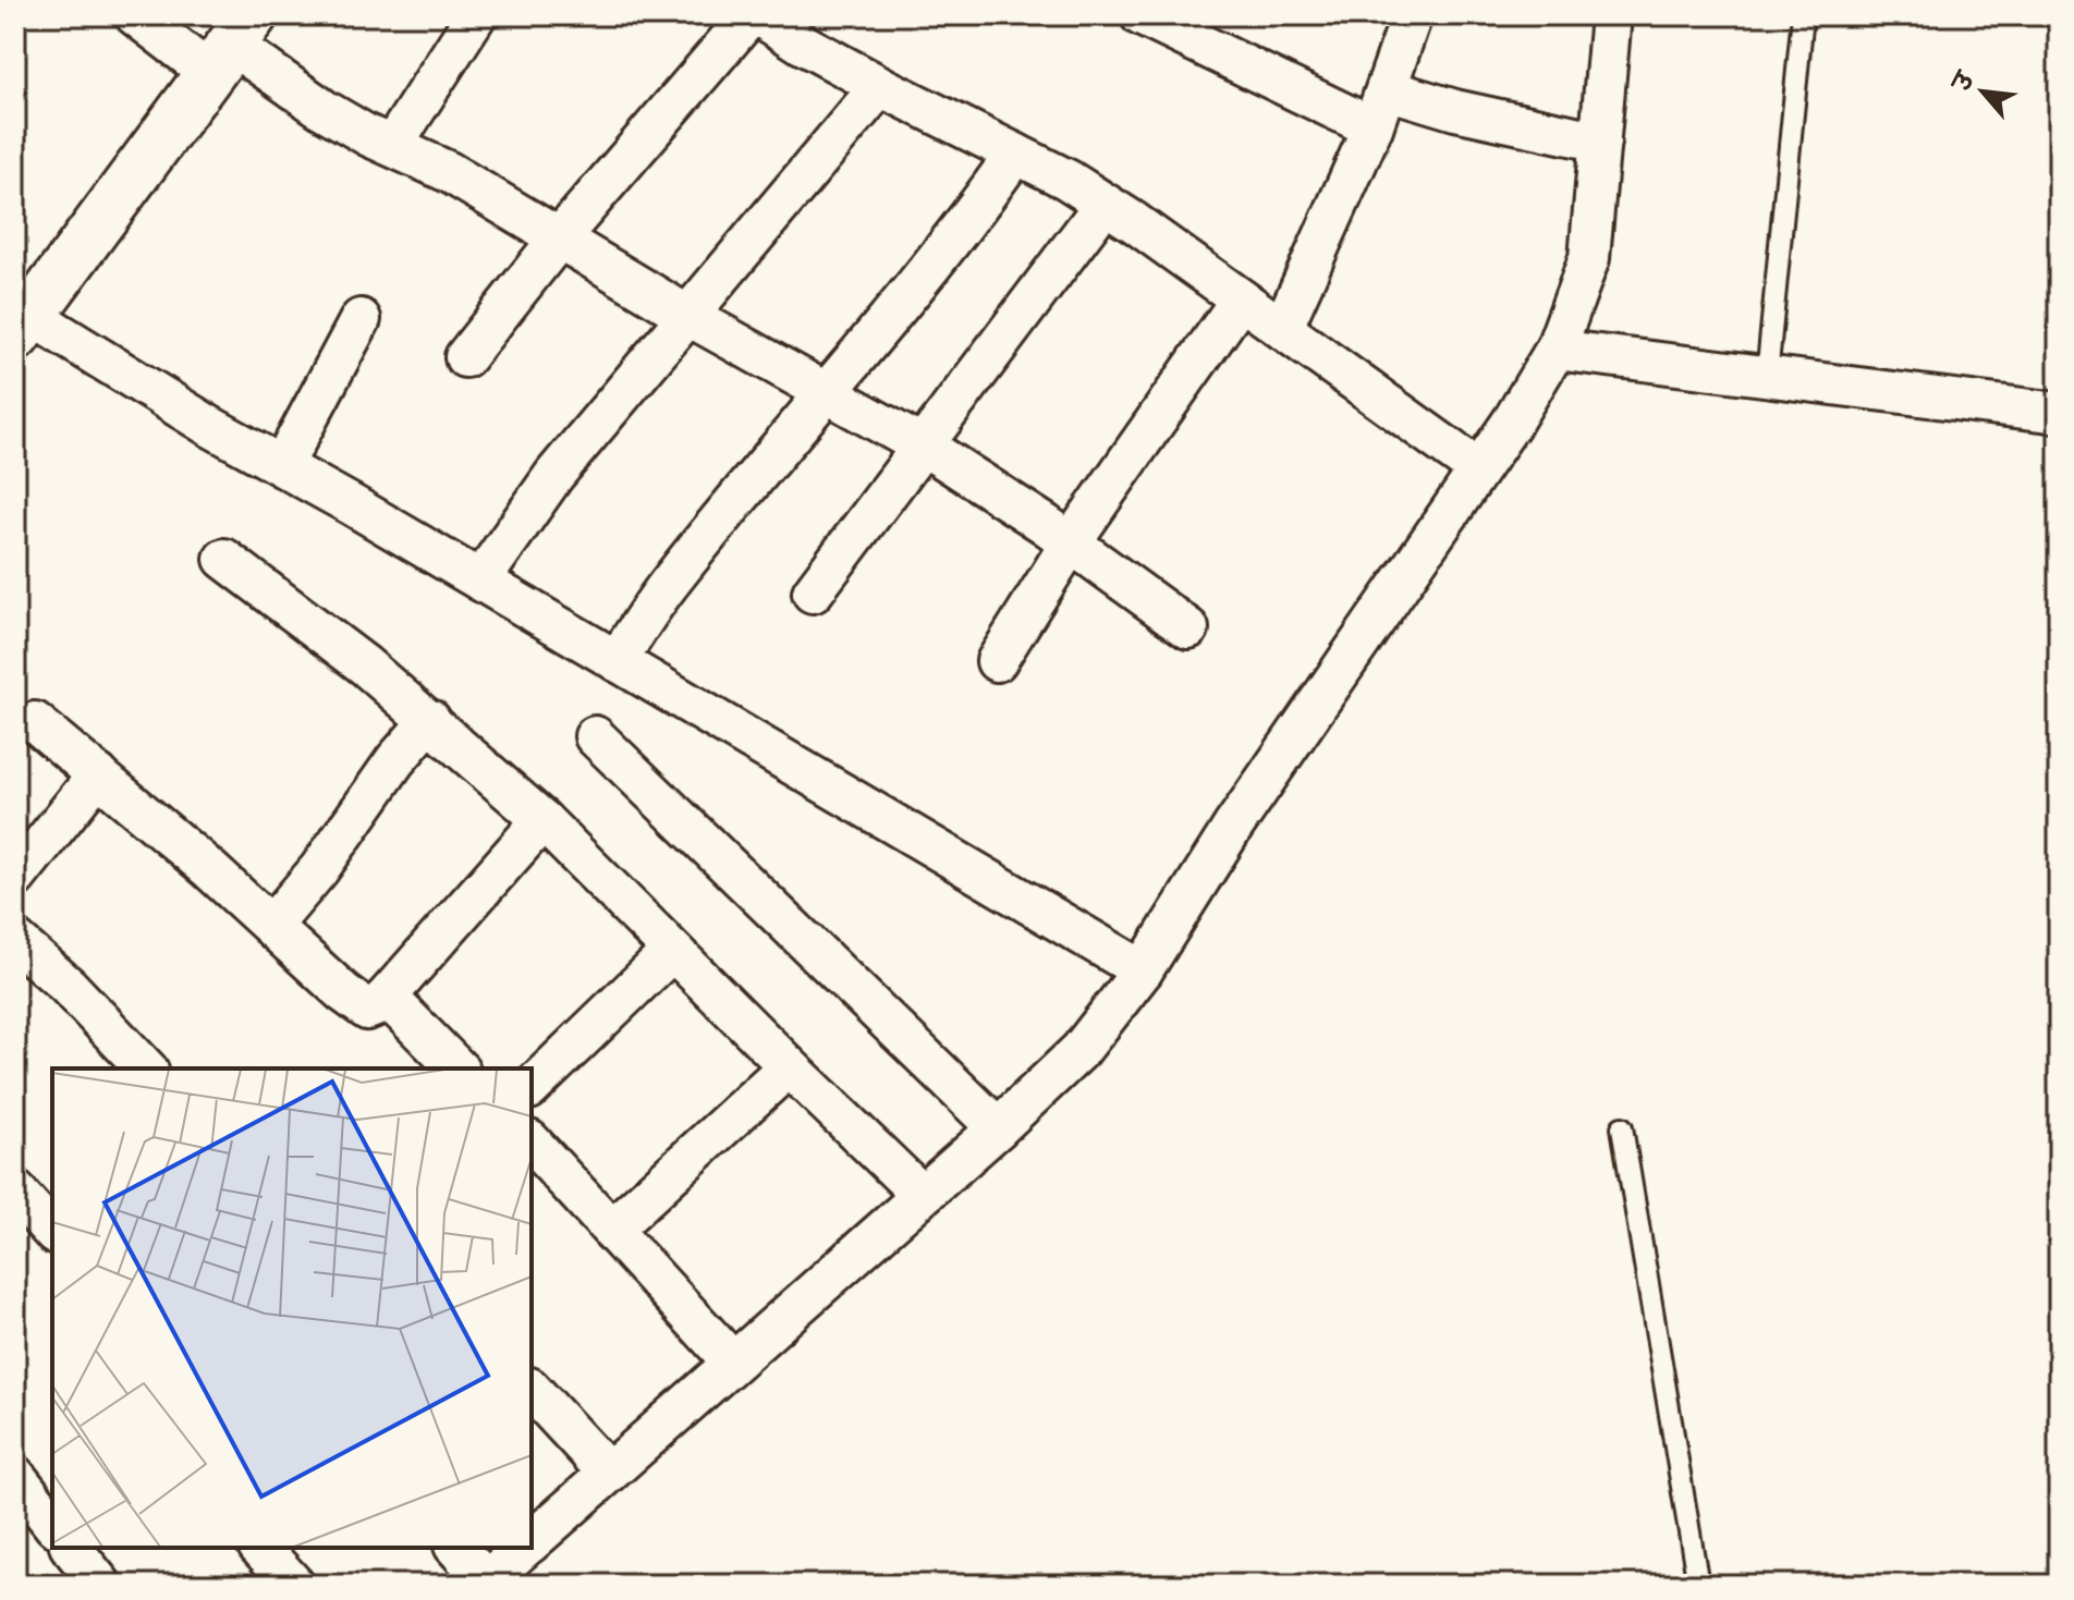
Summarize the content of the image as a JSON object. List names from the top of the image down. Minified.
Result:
{"north":"top left"}
